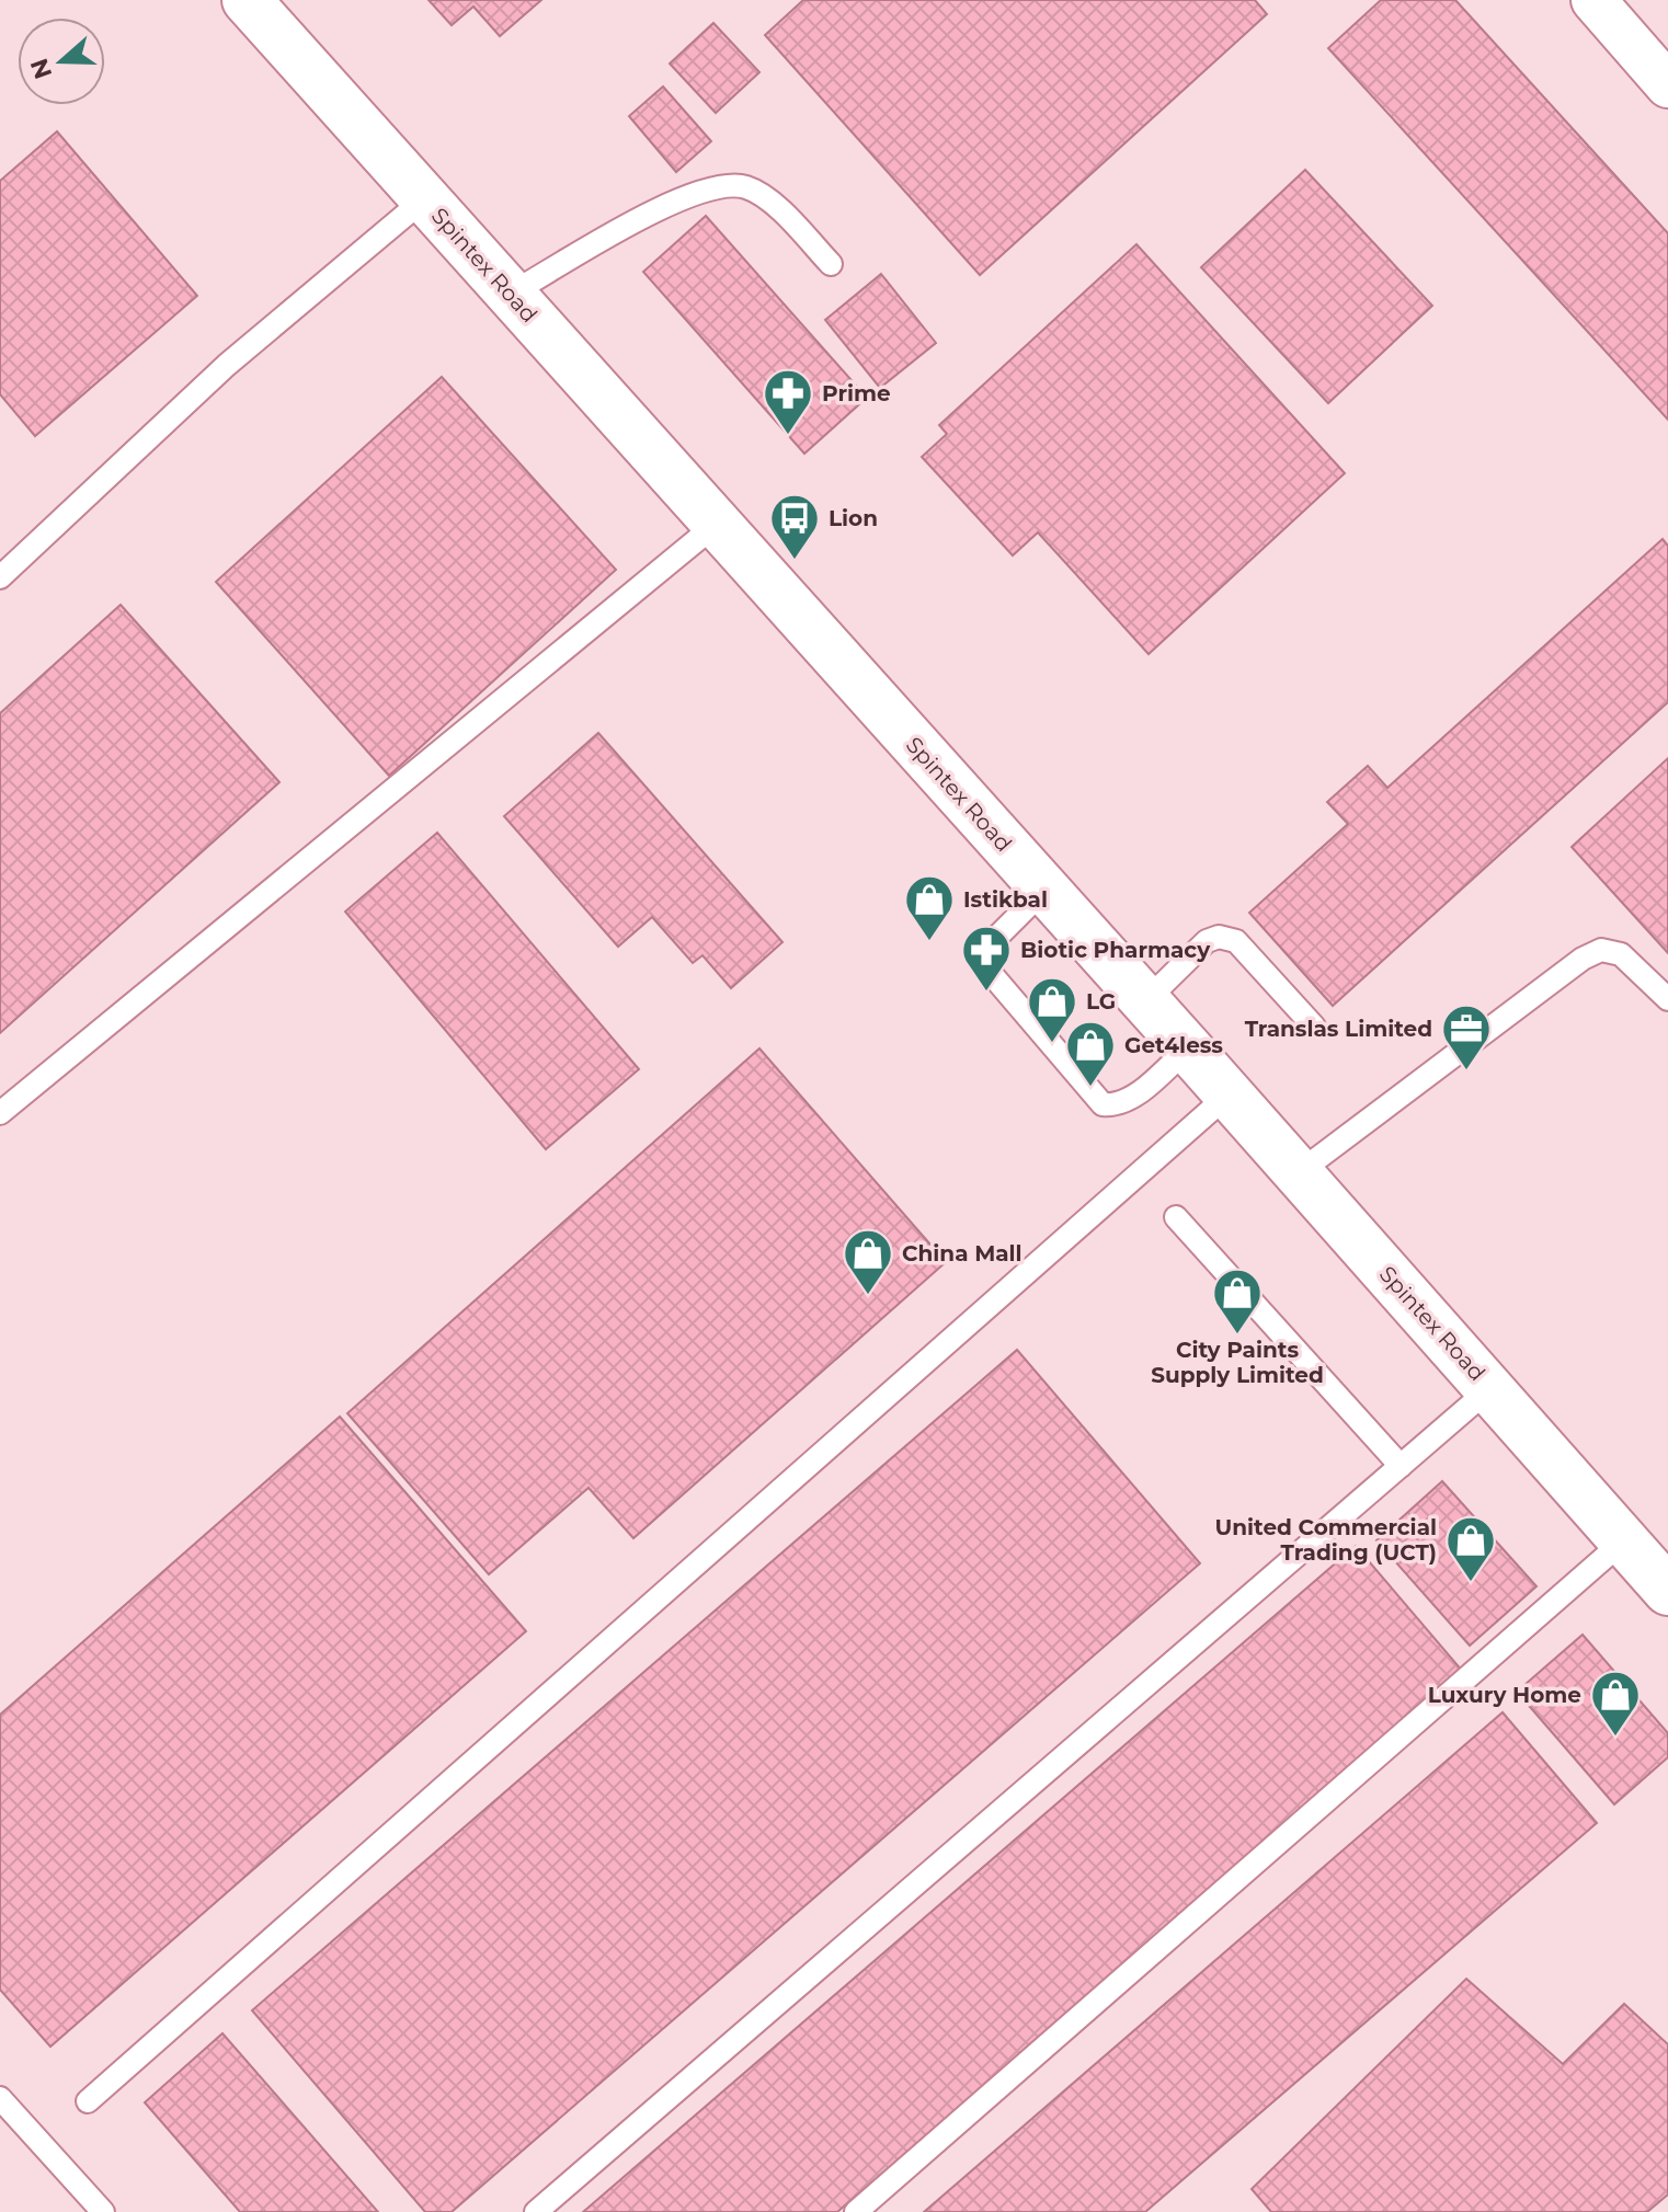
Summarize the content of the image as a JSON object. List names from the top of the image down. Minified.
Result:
{"streets":{"main road":["Spintex Road"]},"places":{"pharmacy":["Prime","Biotic Pharmacy"],"bus stop":["Lion"],"shop":["Istikbal","LG","Get4less","China Mall","City Paints Supply Limited","United Commercial Trading (UCT)","Luxury Home"],"office":["Translas Limited"]},"north":"left"}
